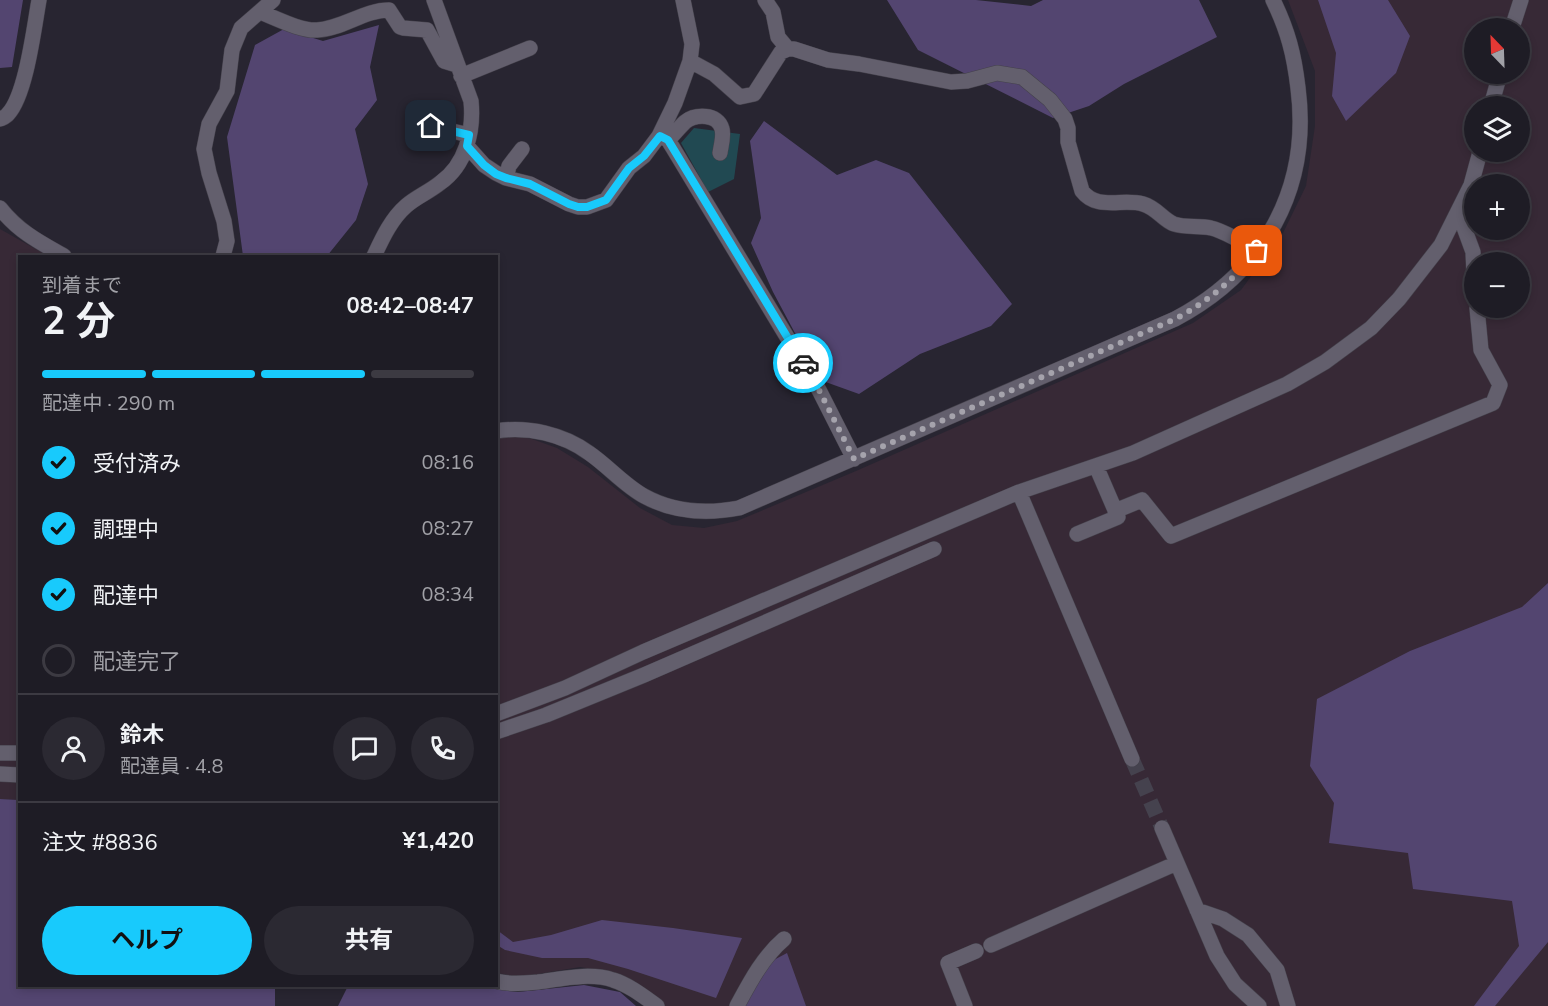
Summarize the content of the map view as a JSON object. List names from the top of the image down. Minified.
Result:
{"north":"top left","page":{"map_buttons":["+","−"],"heading":["2 分","到着まで","08:42–08:47"],"panel":["鈴木","配達員 · 4.8","注文 #8836","¥1,420"],"bar":"配達中 · 290 m","list":[["受付済み","08:16"],["調理中","08:27"],["配達中","08:34"],"配達完了"],"buttons":["ヘルプ","共有"]}}
